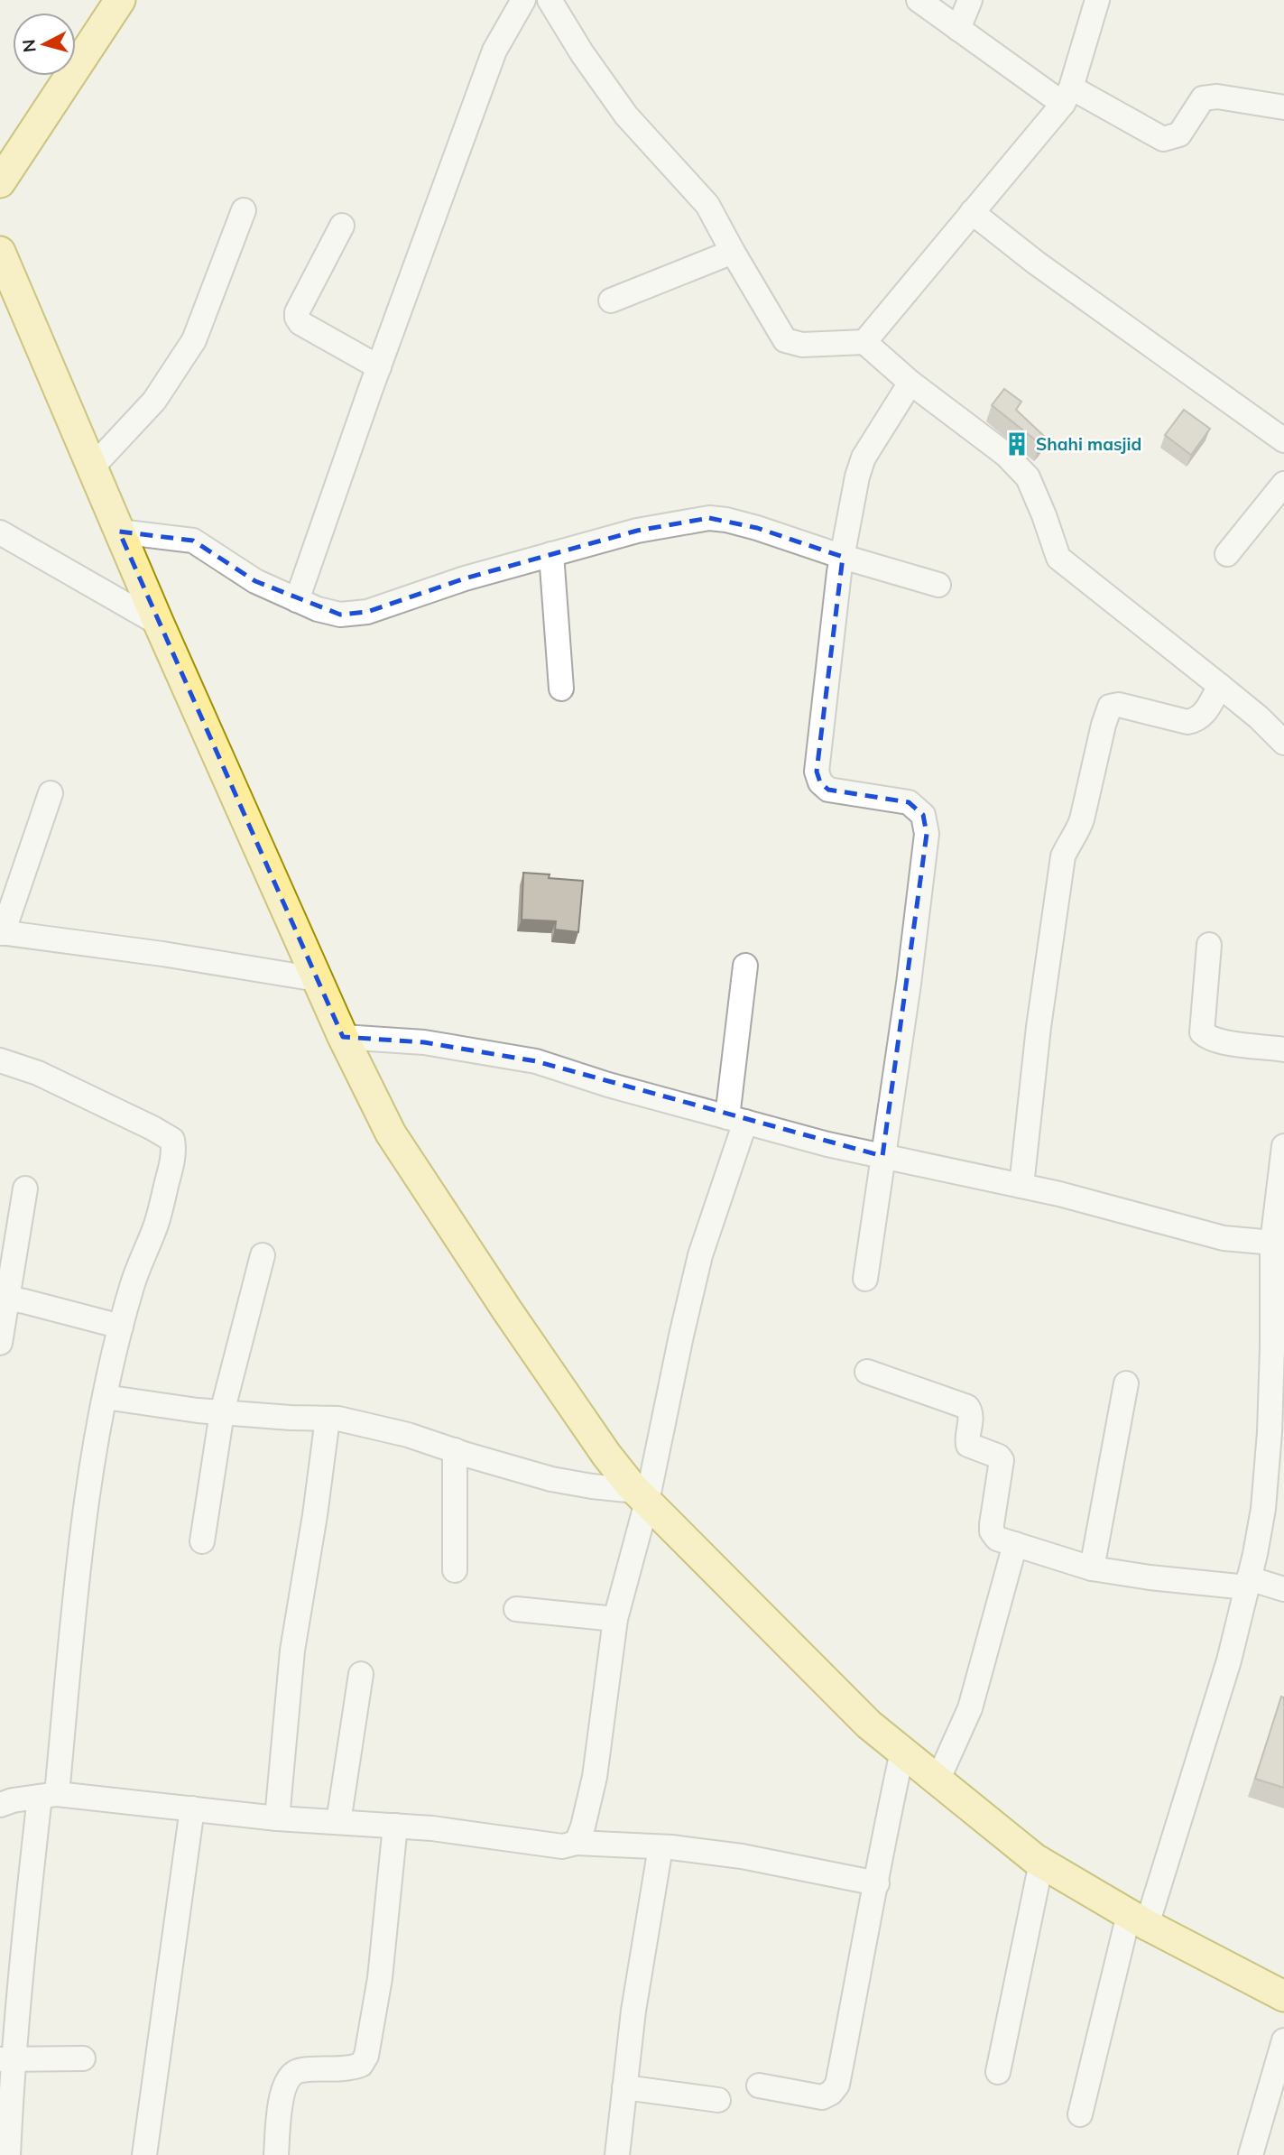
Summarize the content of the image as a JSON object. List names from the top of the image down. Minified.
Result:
{"places":{"building":["Shahi masjid"]},"north":"left"}
